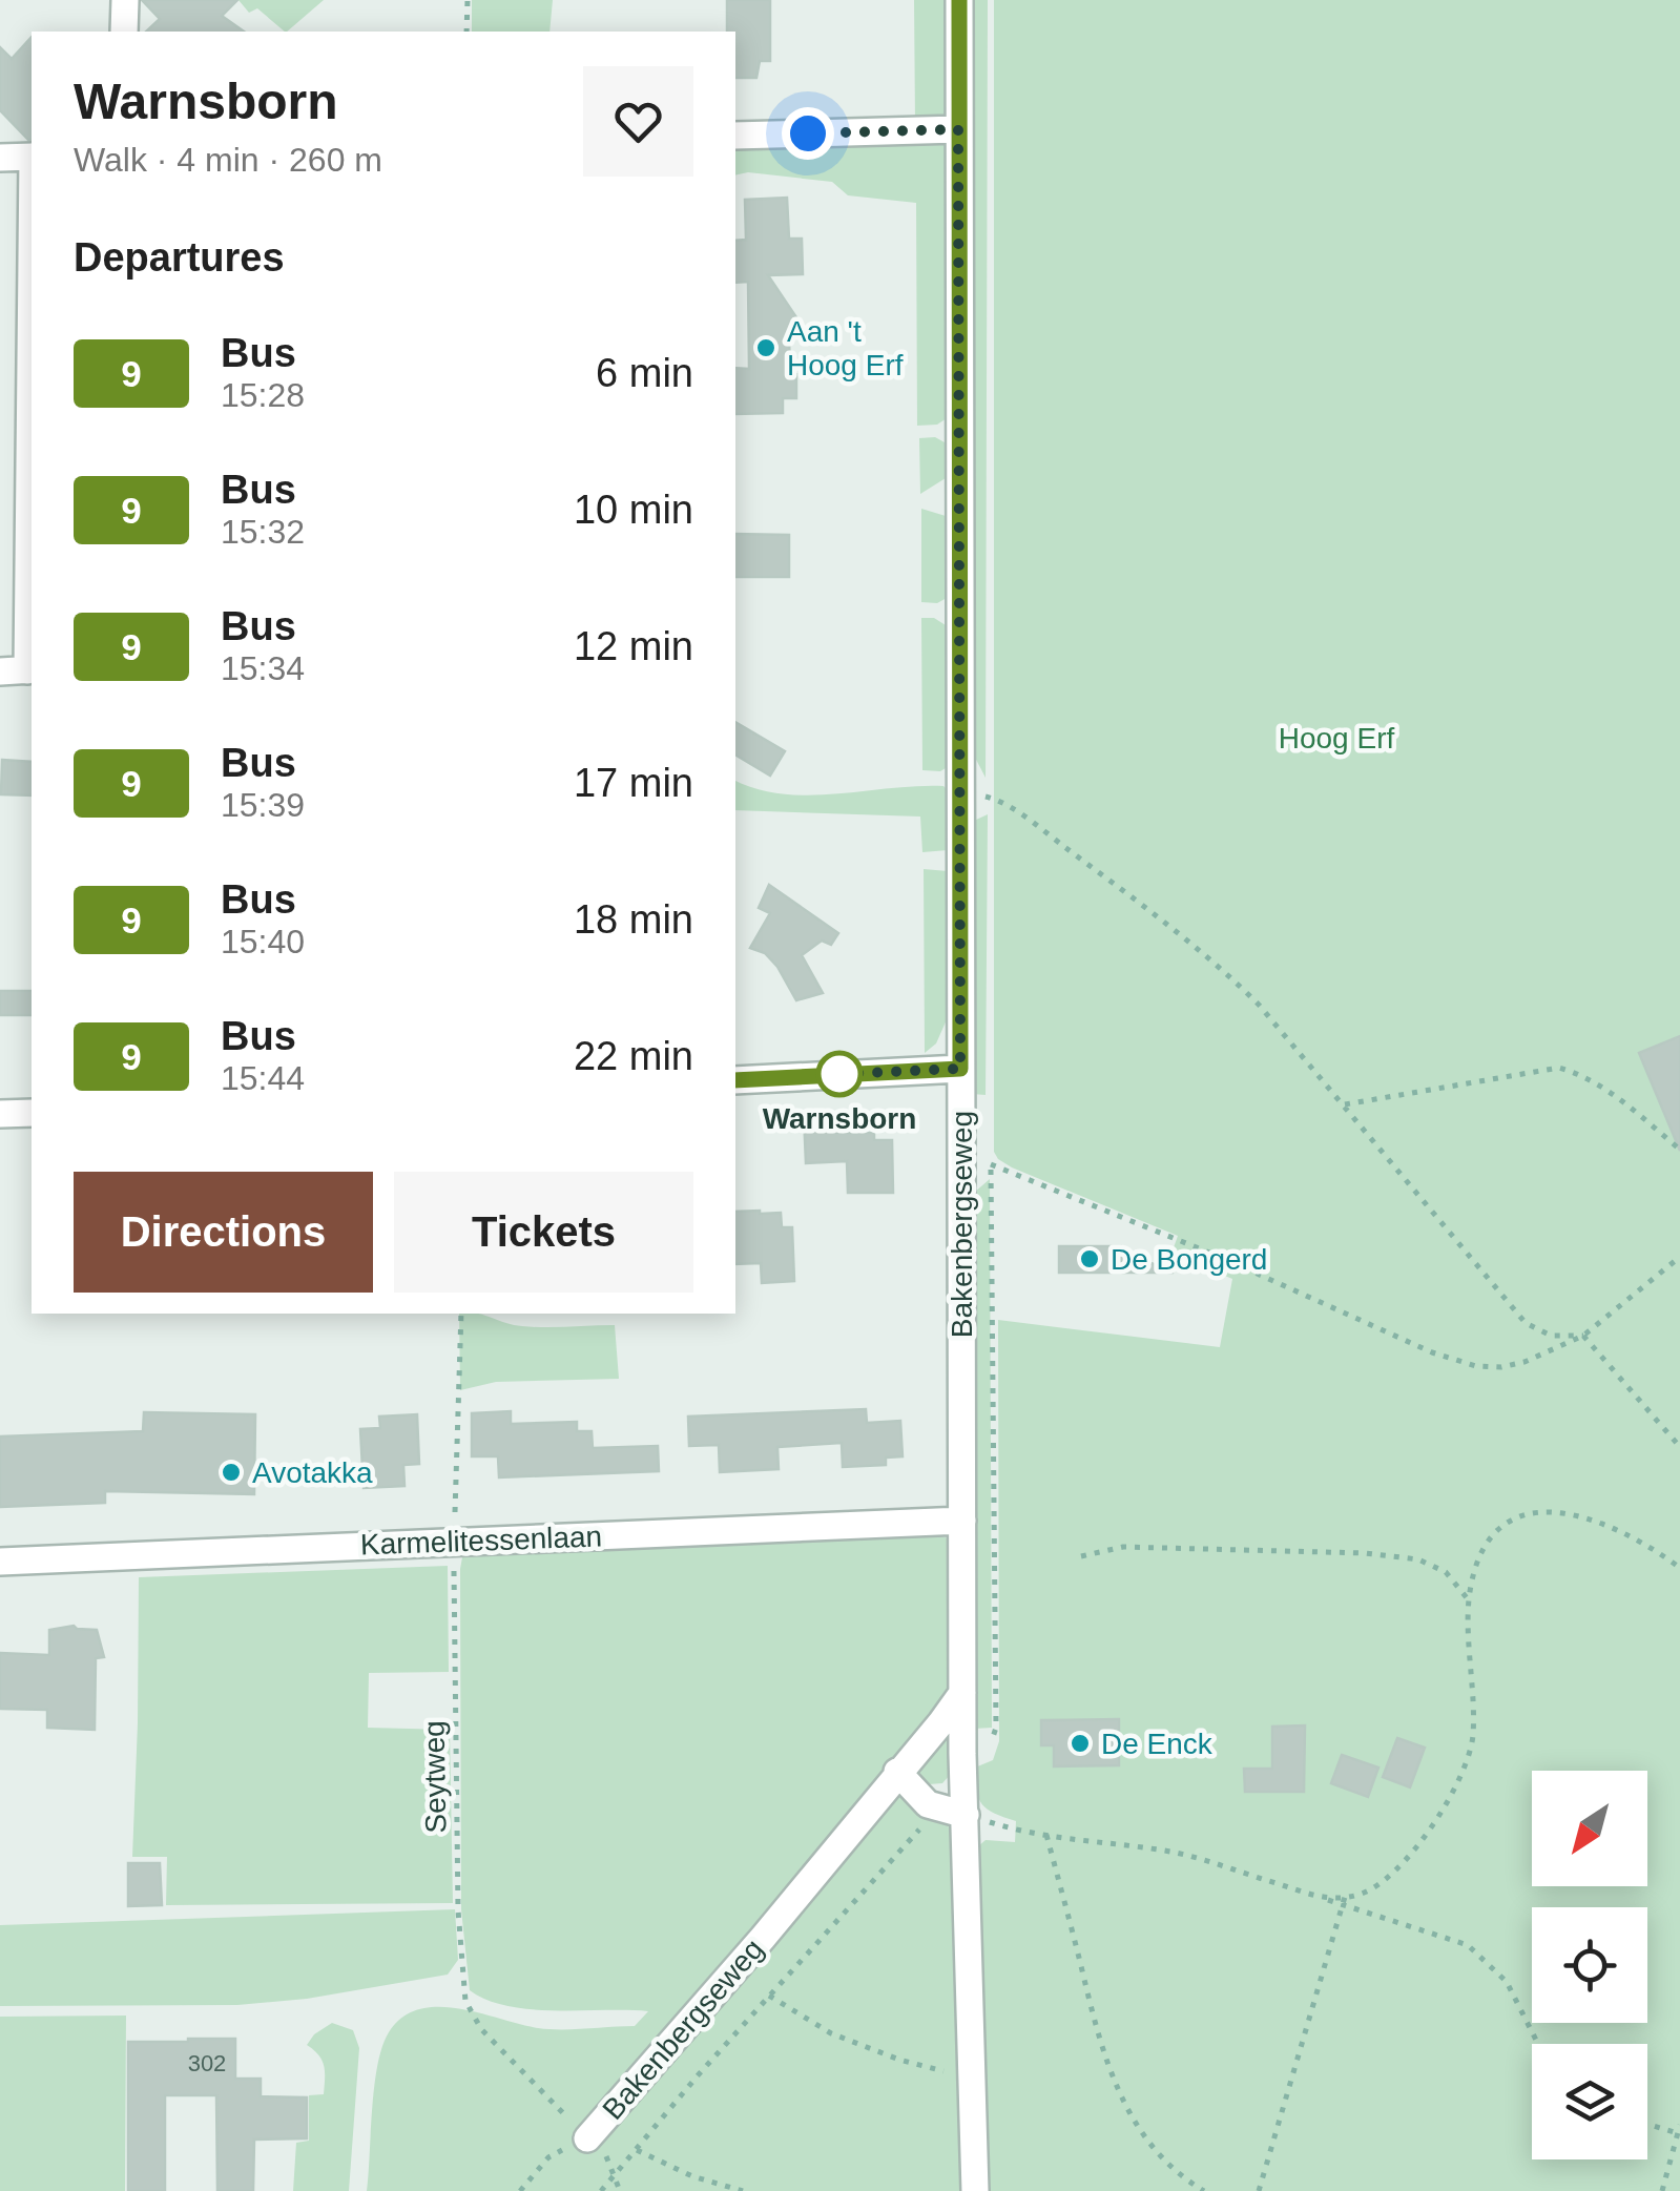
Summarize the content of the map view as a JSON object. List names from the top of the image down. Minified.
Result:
{"streets":{"street":["Bakenbergseweg","Karmelitessenlaan"],"path":["Seytweg"]},"crossings":[["Bakenbergseweg","Karmelitessenlaan"],["Bakenbergseweg","Seytweg"]],"parks":["Hoog Erf"],"places":["Aan 't Hoog Erf","Warnsborn","De Bongerd","Avotakka","De Enck"],"lines":["bus line 9"],"house_numbers":["302"],"north":"bottom left","page":{"heading":[["Warnsborn","Walk · 4 min · 260 m"],"Departures"],"list":[{"mark":"9","name":"Bus","note":"15:28","value":"6 min"},{"mark":"9","name":"Bus","note":"15:32","value":"10 min"},{"mark":"9","name":"Bus","note":"15:34","value":"12 min"},{"mark":"9","name":"Bus","note":"15:39","value":"17 min"},{"mark":"9","name":"Bus","note":"15:40","value":"18 min"},{"mark":"9","name":"Bus","note":"15:44","value":"22 min"}],"buttons":["Directions","Tickets"]}}
